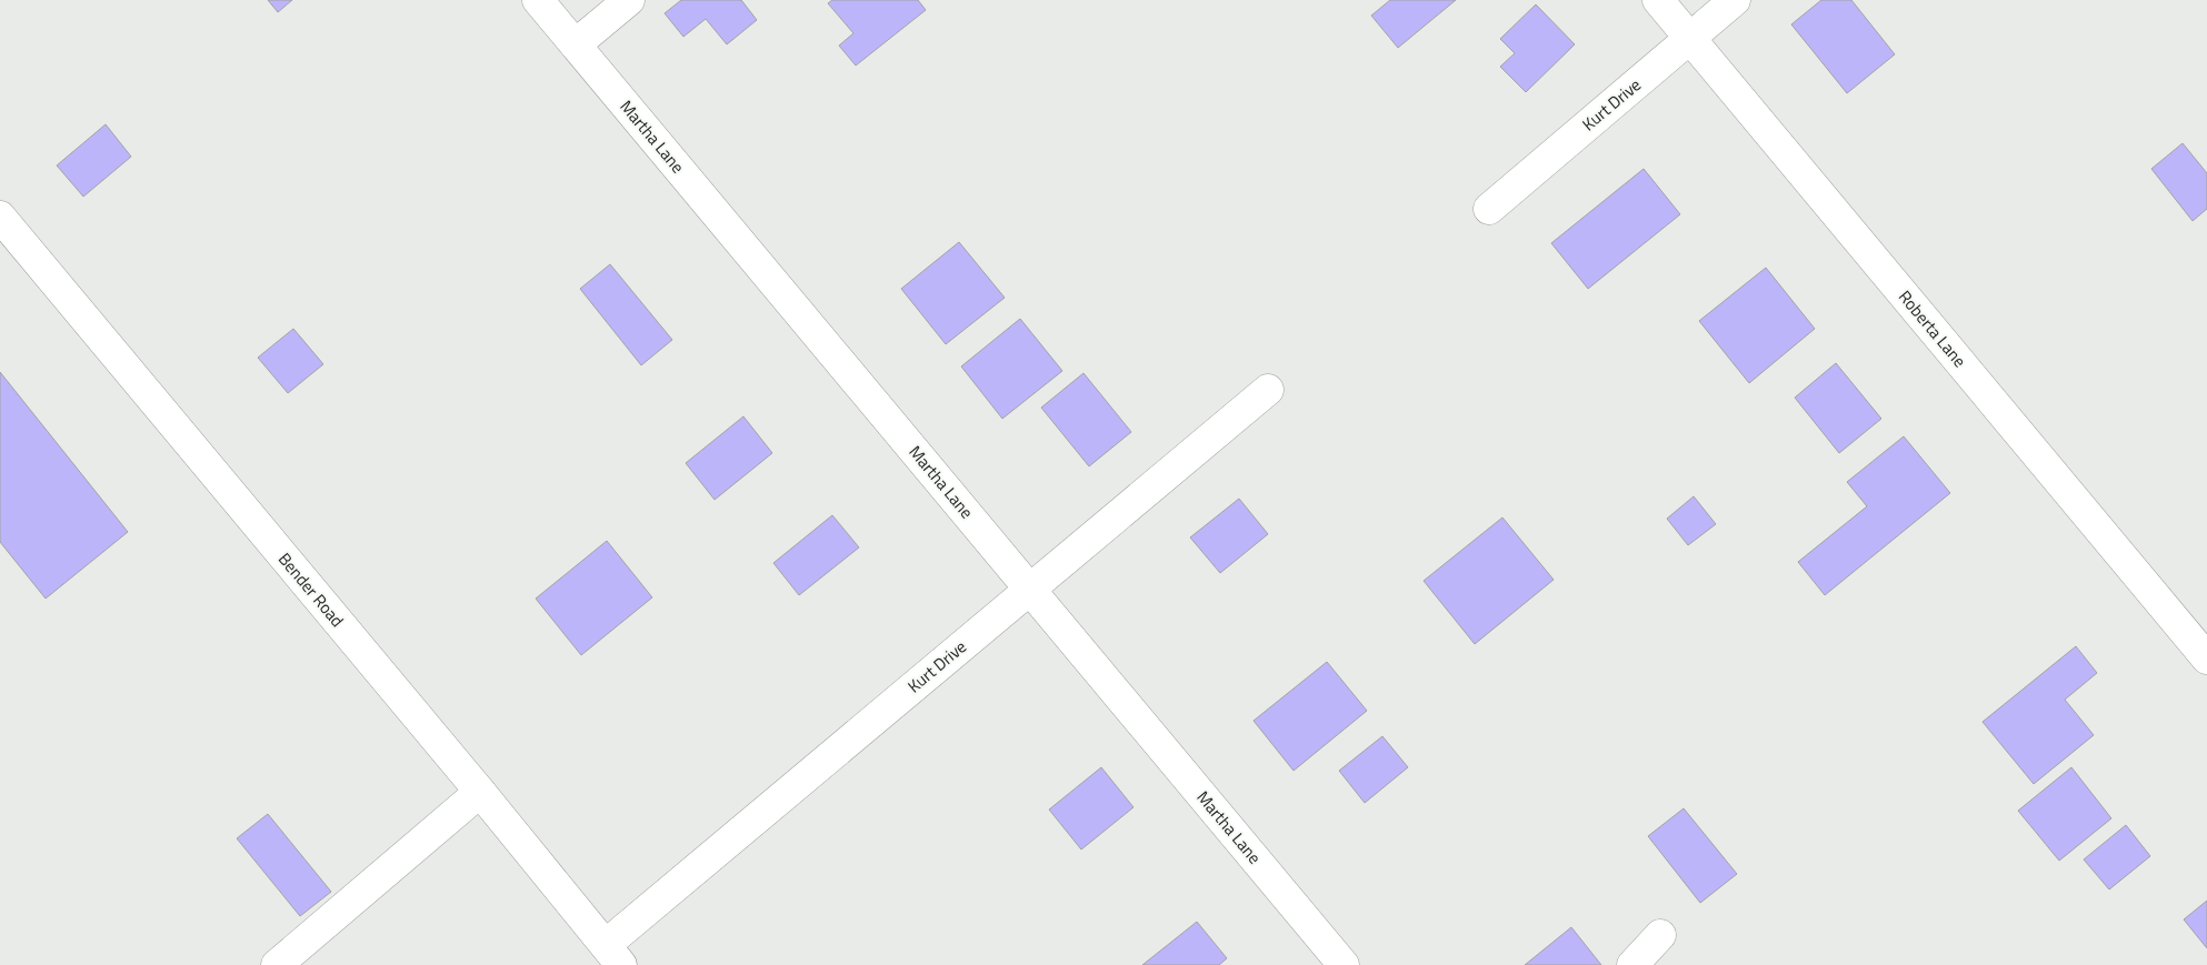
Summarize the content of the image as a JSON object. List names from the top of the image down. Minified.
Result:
{"streets":{"street":["Kurt Drive","Martha Lane","Roberta Lane","Bender Road"]},"crossings":[["Kurt Drive","Martha Lane"],["Kurt Drive","Roberta Lane"],["Kurt Drive","Bender Road"]]}
